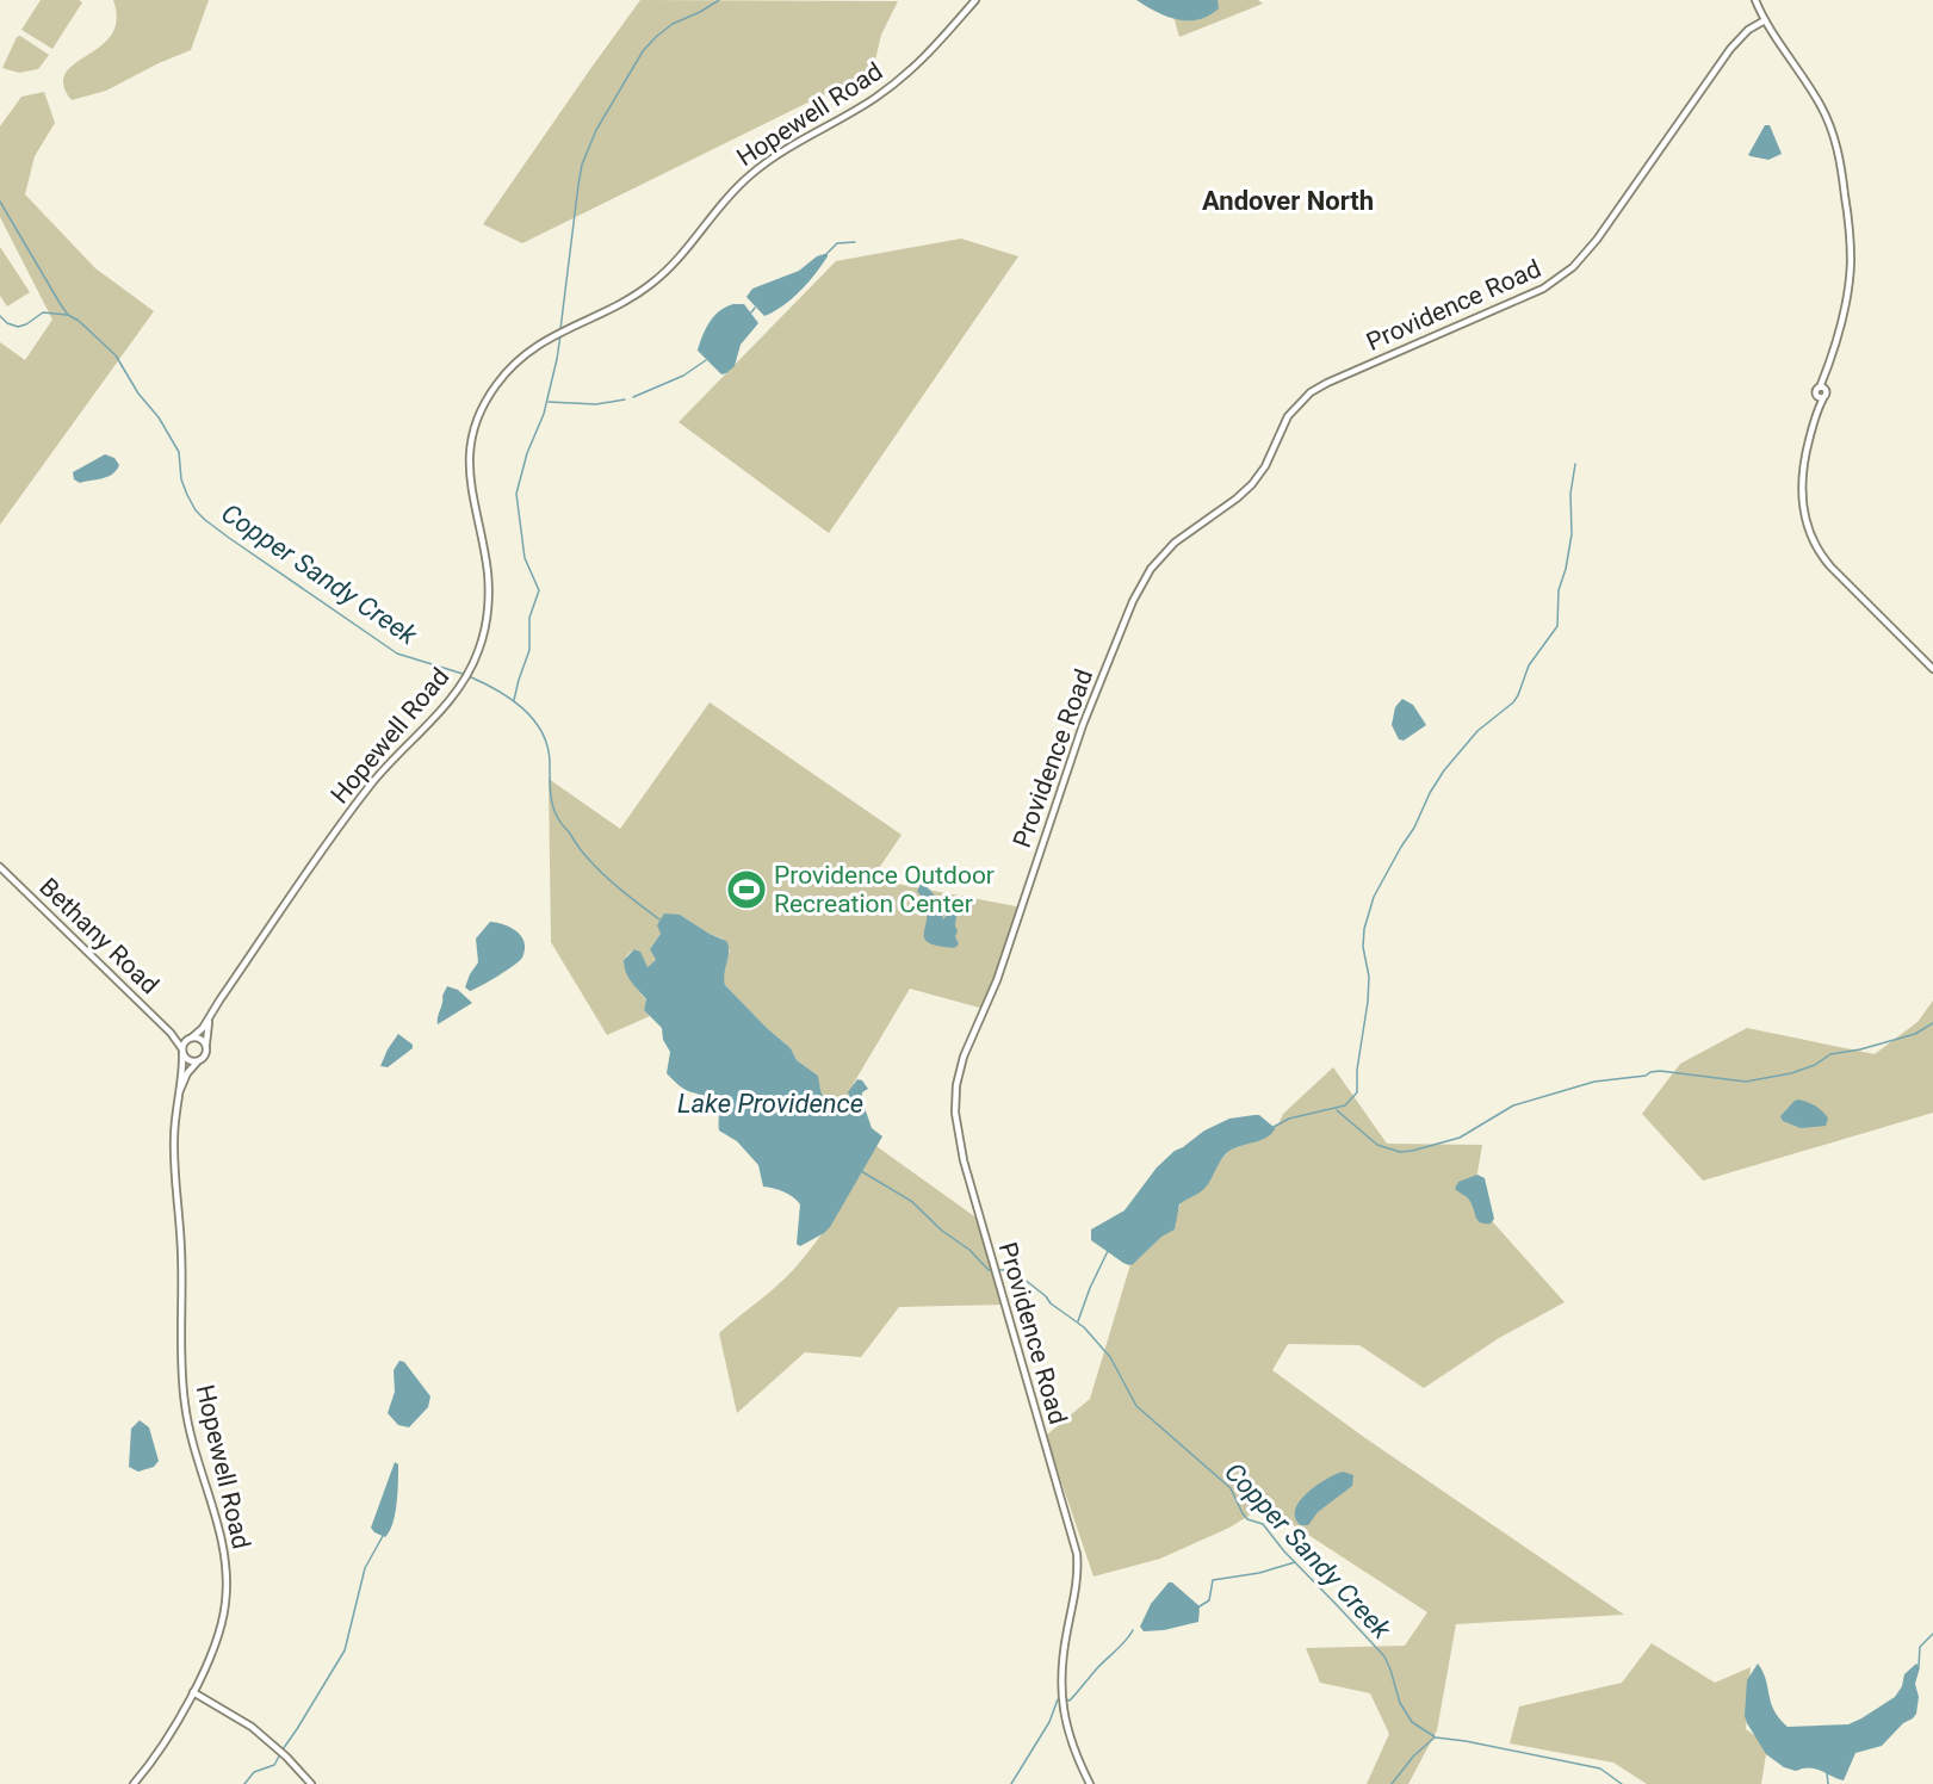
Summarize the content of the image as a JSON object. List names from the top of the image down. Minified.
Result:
{"streets":{"street":["Hopewell Road","Providence Road","Bethany Road"]},"crossings":[["Hopewell Road","Bethany Road"]],"districts":["Andover North"],"water":["Copper Sandy Creek","Lake Providence"],"places":{"sports":["Providence Outdoor Recreation Center"]}}
